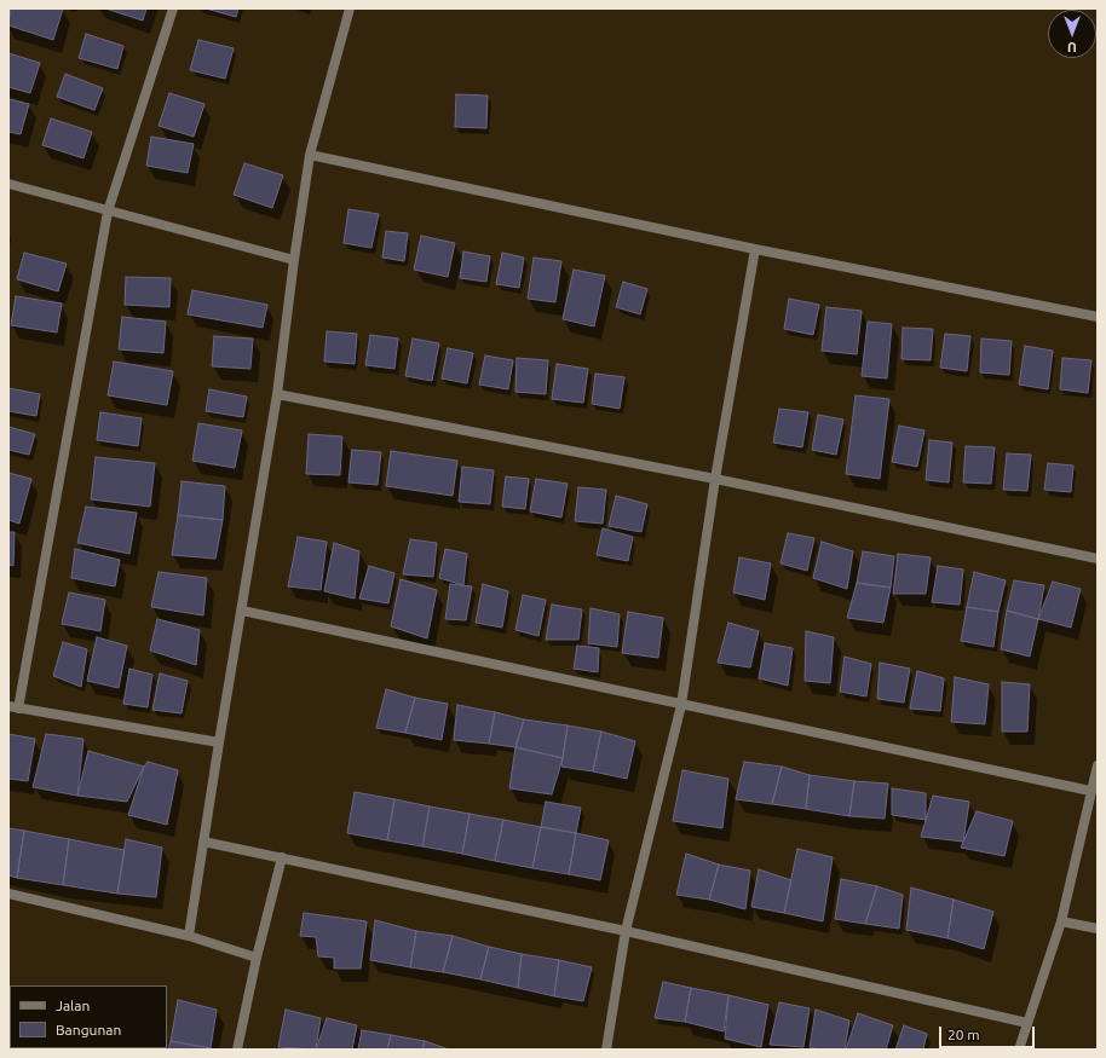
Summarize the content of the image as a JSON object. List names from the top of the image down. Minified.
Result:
{"legend":["Jalan","Bangunan"],"scale_bar":"20 m","north":"bottom"}
